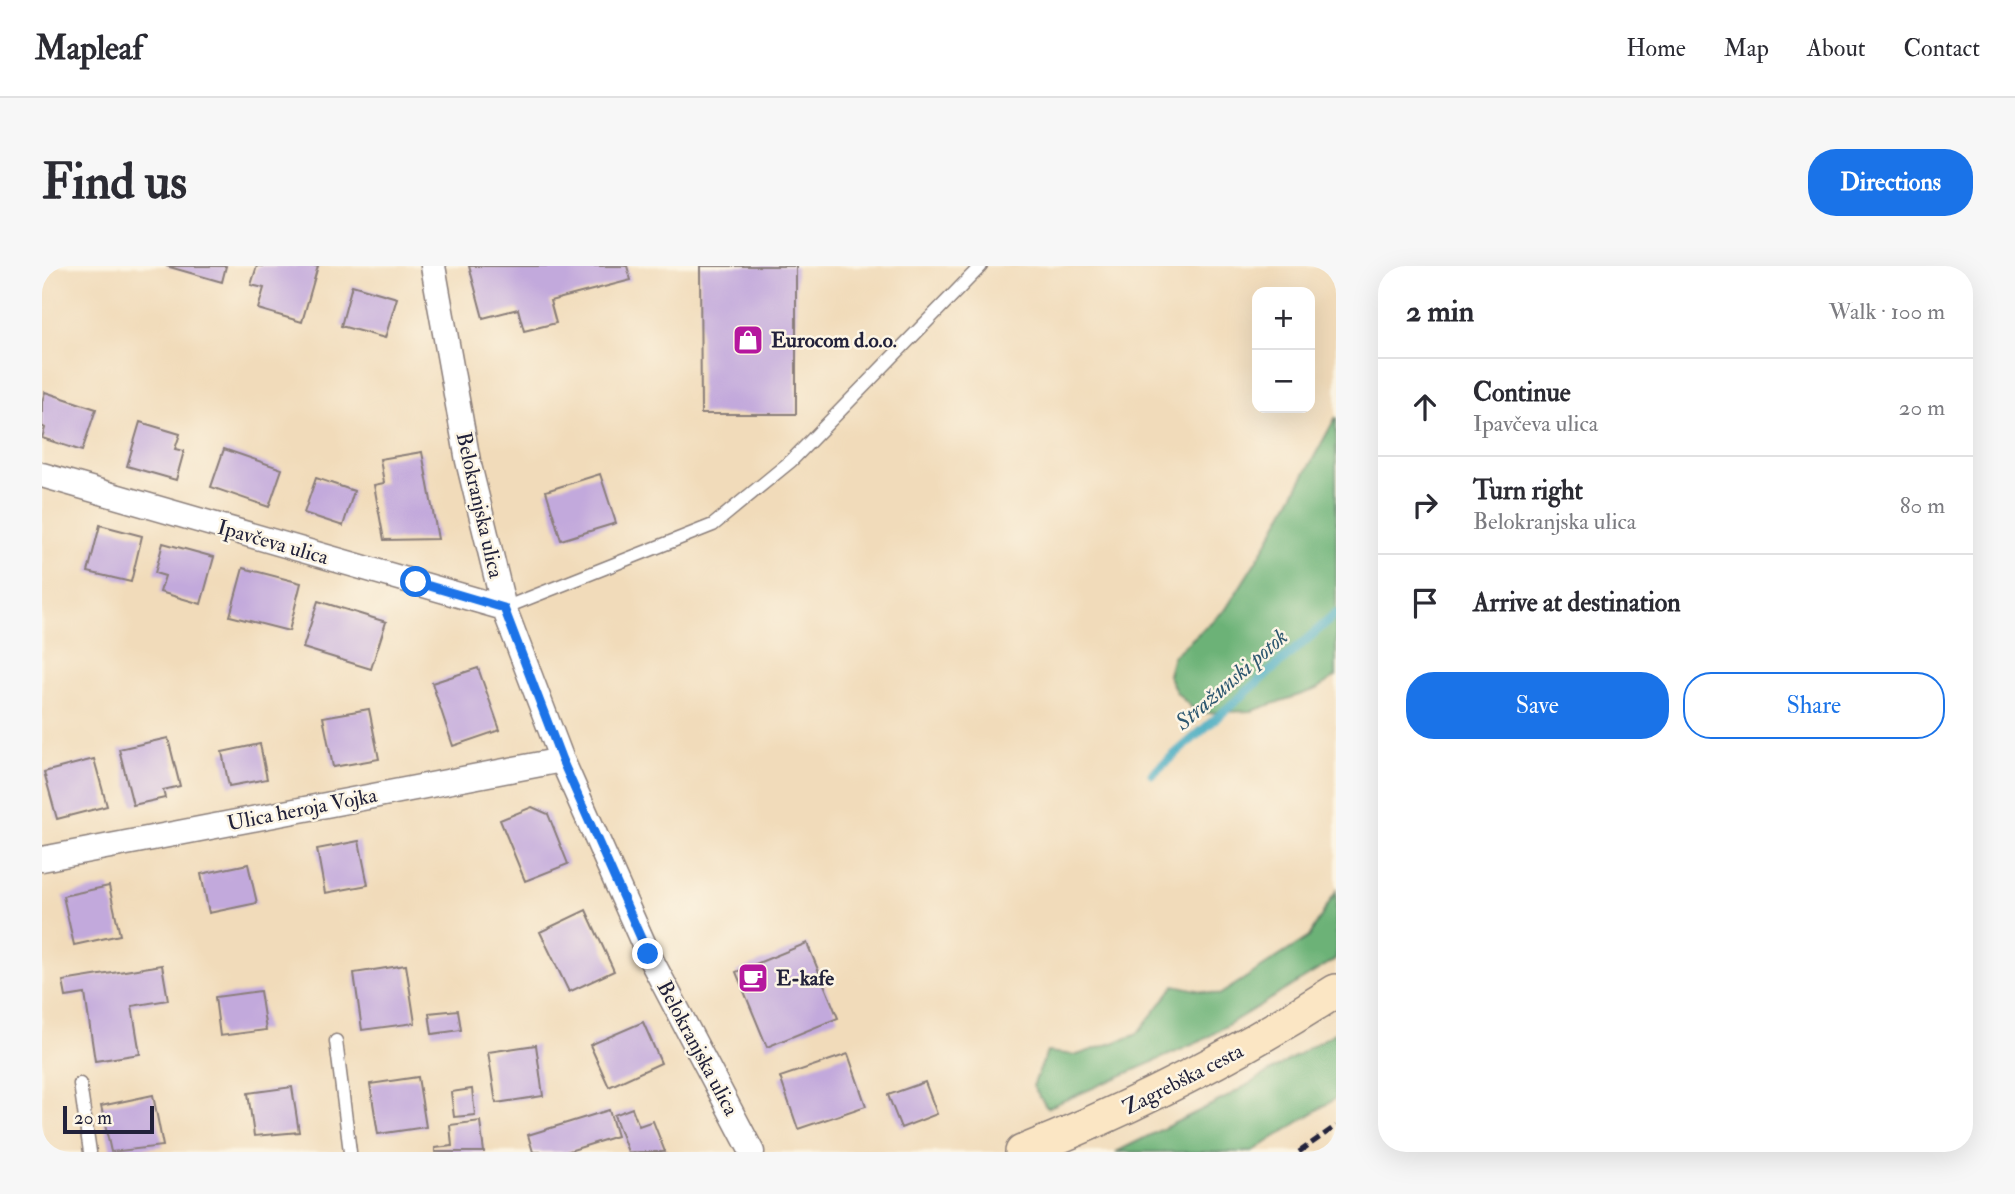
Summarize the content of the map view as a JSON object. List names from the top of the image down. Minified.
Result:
{"streets":{"street":["Belokranjska ulica","Ipavčeva ulica","Ulica heroja Vojka","Zagrebška cesta"]},"crossings":[["Belokranjska ulica","Ipavčeva ulica"],["Belokranjska ulica","Ulica heroja Vojka"]],"water":["Stražunski potok"],"places":{"shop":["Eurocom d.o.o."],"cafe":["E-kafe"]},"scale_bar":"20 m","page":{"header":"Mapleaf","nav":["Home","Map","About","Contact"],"buttons":["Directions",["Save","Share"]],"title":"Find us","heading":["2 min","Walk · 100 m"],"map_buttons":["+","−"],"list":[["Continue","Ipavčeva ulica","20 m"],["Turn right","Belokranjska ulica","80 m"],"Arrive at destination"],"scale":"20 m"}}
